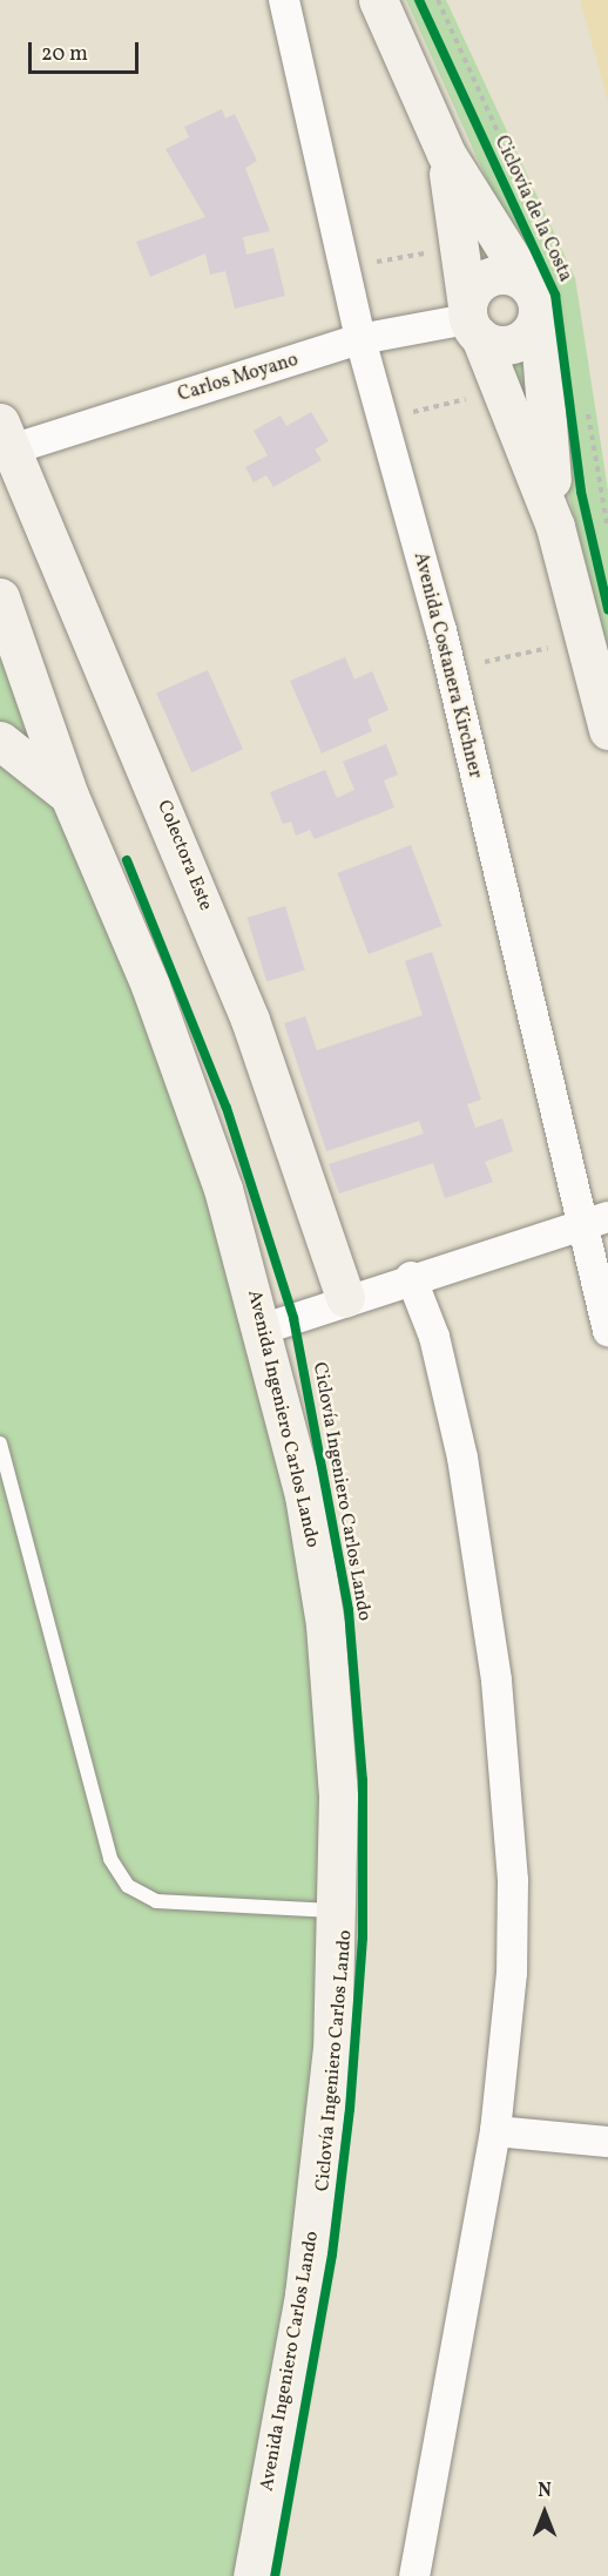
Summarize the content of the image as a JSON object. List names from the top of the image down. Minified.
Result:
{"streets":{"street":["Carlos Moyano","Avenida Costanera Kirchner","Colectora Este","Avenida Ingeniero Carlos Lando"],"cycle path":["Ciclovía de la Costa","Ciclovía Ingeniero Carlos Lando"]},"crossings":[["Carlos Moyano","Avenida Costanera Kirchner"],["Carlos Moyano","Colectora Este"]],"scale_bar":"20 m","north":"top"}
